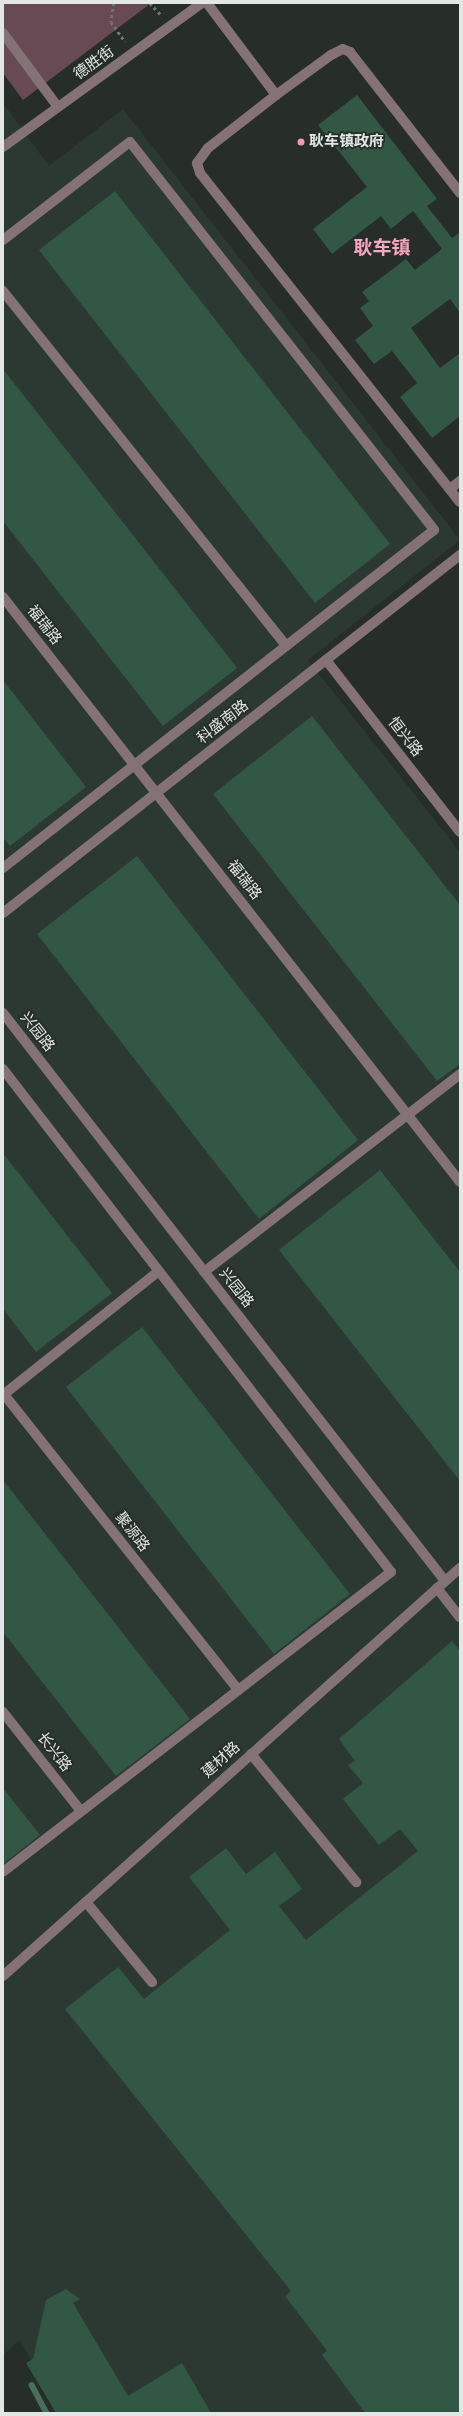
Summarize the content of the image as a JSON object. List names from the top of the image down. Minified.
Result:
{"streets":{"street":["德胜街","福瑞路","科盛南路","恒兴路","兴园路","聚源路","长兴路","建材路"]},"crossings":[["福瑞路","科盛南路"],["科盛南路","恒兴路"],["兴园路","建材路"]],"districts":["耿车镇"],"places":["耿车镇政府"]}
